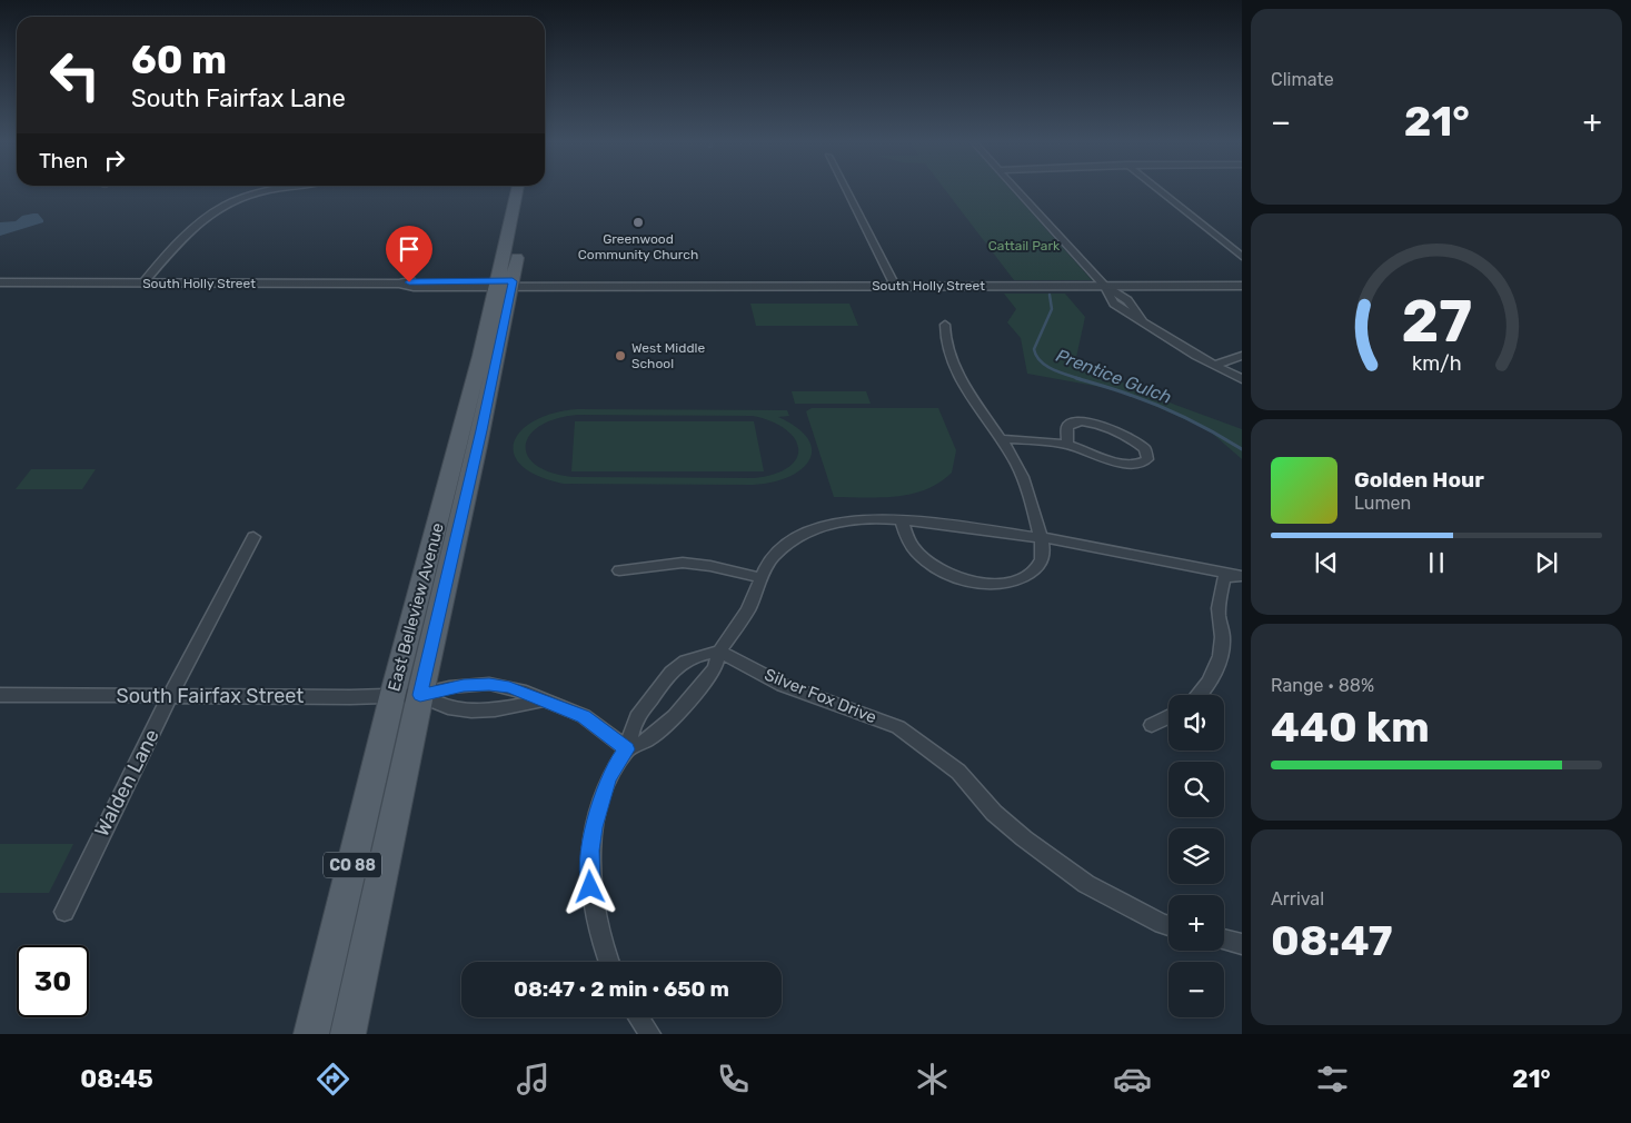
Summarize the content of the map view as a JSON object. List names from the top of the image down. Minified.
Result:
{"streets":{"main road":["East Belleview Avenue","CO 88"],"street":["South Holly Street","South Fairfax Street","Silver Fox Drive","Walden Lane"]},"crossings":[["South Holly Street","East Belleview Avenue"],["East Belleview Avenue","South Fairfax Street"],["South Fairfax Street","Walden Lane"]],"water":["Prentice Gulch"],"parks":["Cattail Park"],"places":["Greenwood Community Church","West Middle School"],"page":{"tile":["Climate",["Range · 88%","440 km"],["Arrival","08:47"]],"turn":["60 m","South Fairfax Lane"],"heat":["−","21°","+"],"then":"Then","song":["Golden Hour","Lumen"],"map_buttons":["+","−"],"limit":"30","trip":"08:47 · 2 min · 650 m","tabs":["08:45","21°"],"gauge":["27","km/h"]}}
